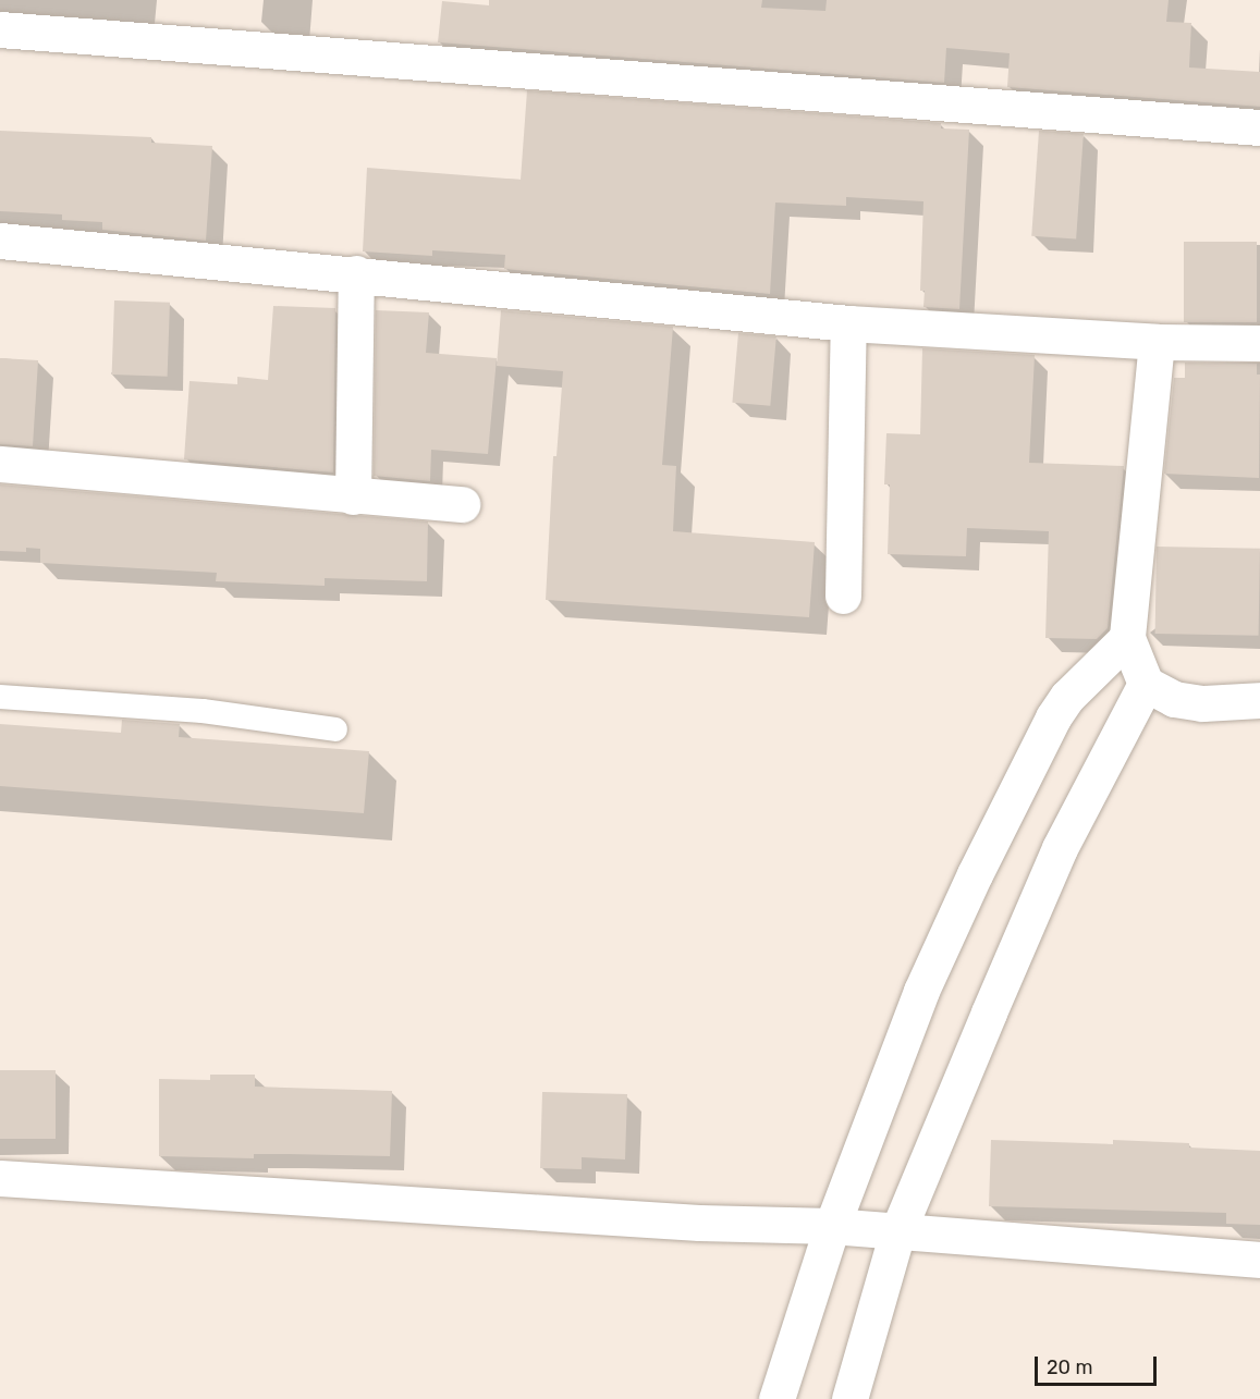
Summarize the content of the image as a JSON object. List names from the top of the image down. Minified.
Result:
{"scale_bar":"20 m"}
